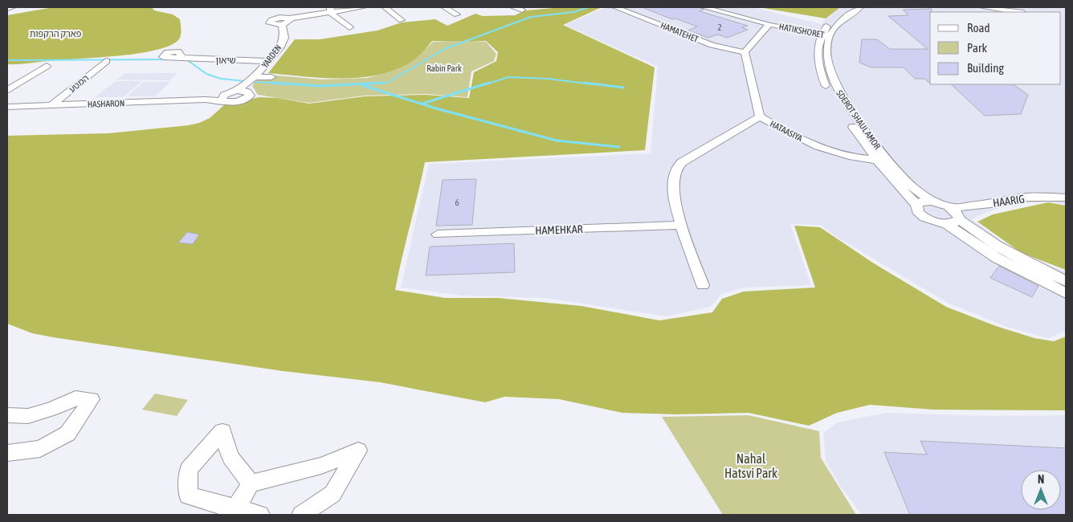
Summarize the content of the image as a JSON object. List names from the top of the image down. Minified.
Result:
{"streets":{"street":["HATIKSHORET","HAMATEHET","YARDEN","שיאון","המטע","HASHARON","SDEROT SHAUL AMOR","HATAASIYA","HAARIG","HAMEHKAR"]},"crossings":[["HATIKSHORET","SDEROT SHAUL AMOR"],["HAMATEHET","HATAASIYA"],["YARDEN","שיאון"],["YARDEN","HASHARON"],["המטע","HASHARON"],["SDEROT SHAUL AMOR","HATAASIYA"],["SDEROT SHAUL AMOR","HAARIG"]],"parks":["פארק הרקפות","Rabin Park","Nahal Hatsvi Park"],"house_numbers":["2","6"],"legend":["Road","Park","Building"],"north":"top"}
